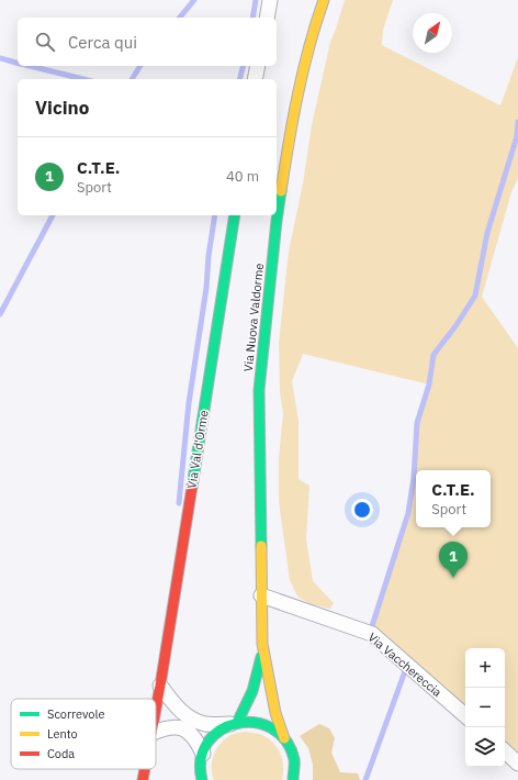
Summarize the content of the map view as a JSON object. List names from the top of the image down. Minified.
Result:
{"streets":{"main road":["Via Nuova Valdorme","Via Val d'Orme"],"street":["Via Vacchereccia"]},"crossings":[["Via Nuova Valdorme","Via Vacchereccia"]],"legend":["Scorrevole","Lento","Coda"],"north":"top right","page":{"search":"Cerca qui","heading":"Vicino","list":[{"mark":"1","name":"C.T.E.","note":"Sport","value":"40 m"}],"popup":["C.T.E.","Sport"],"pins":"1","map_buttons":["+","−"]}}
